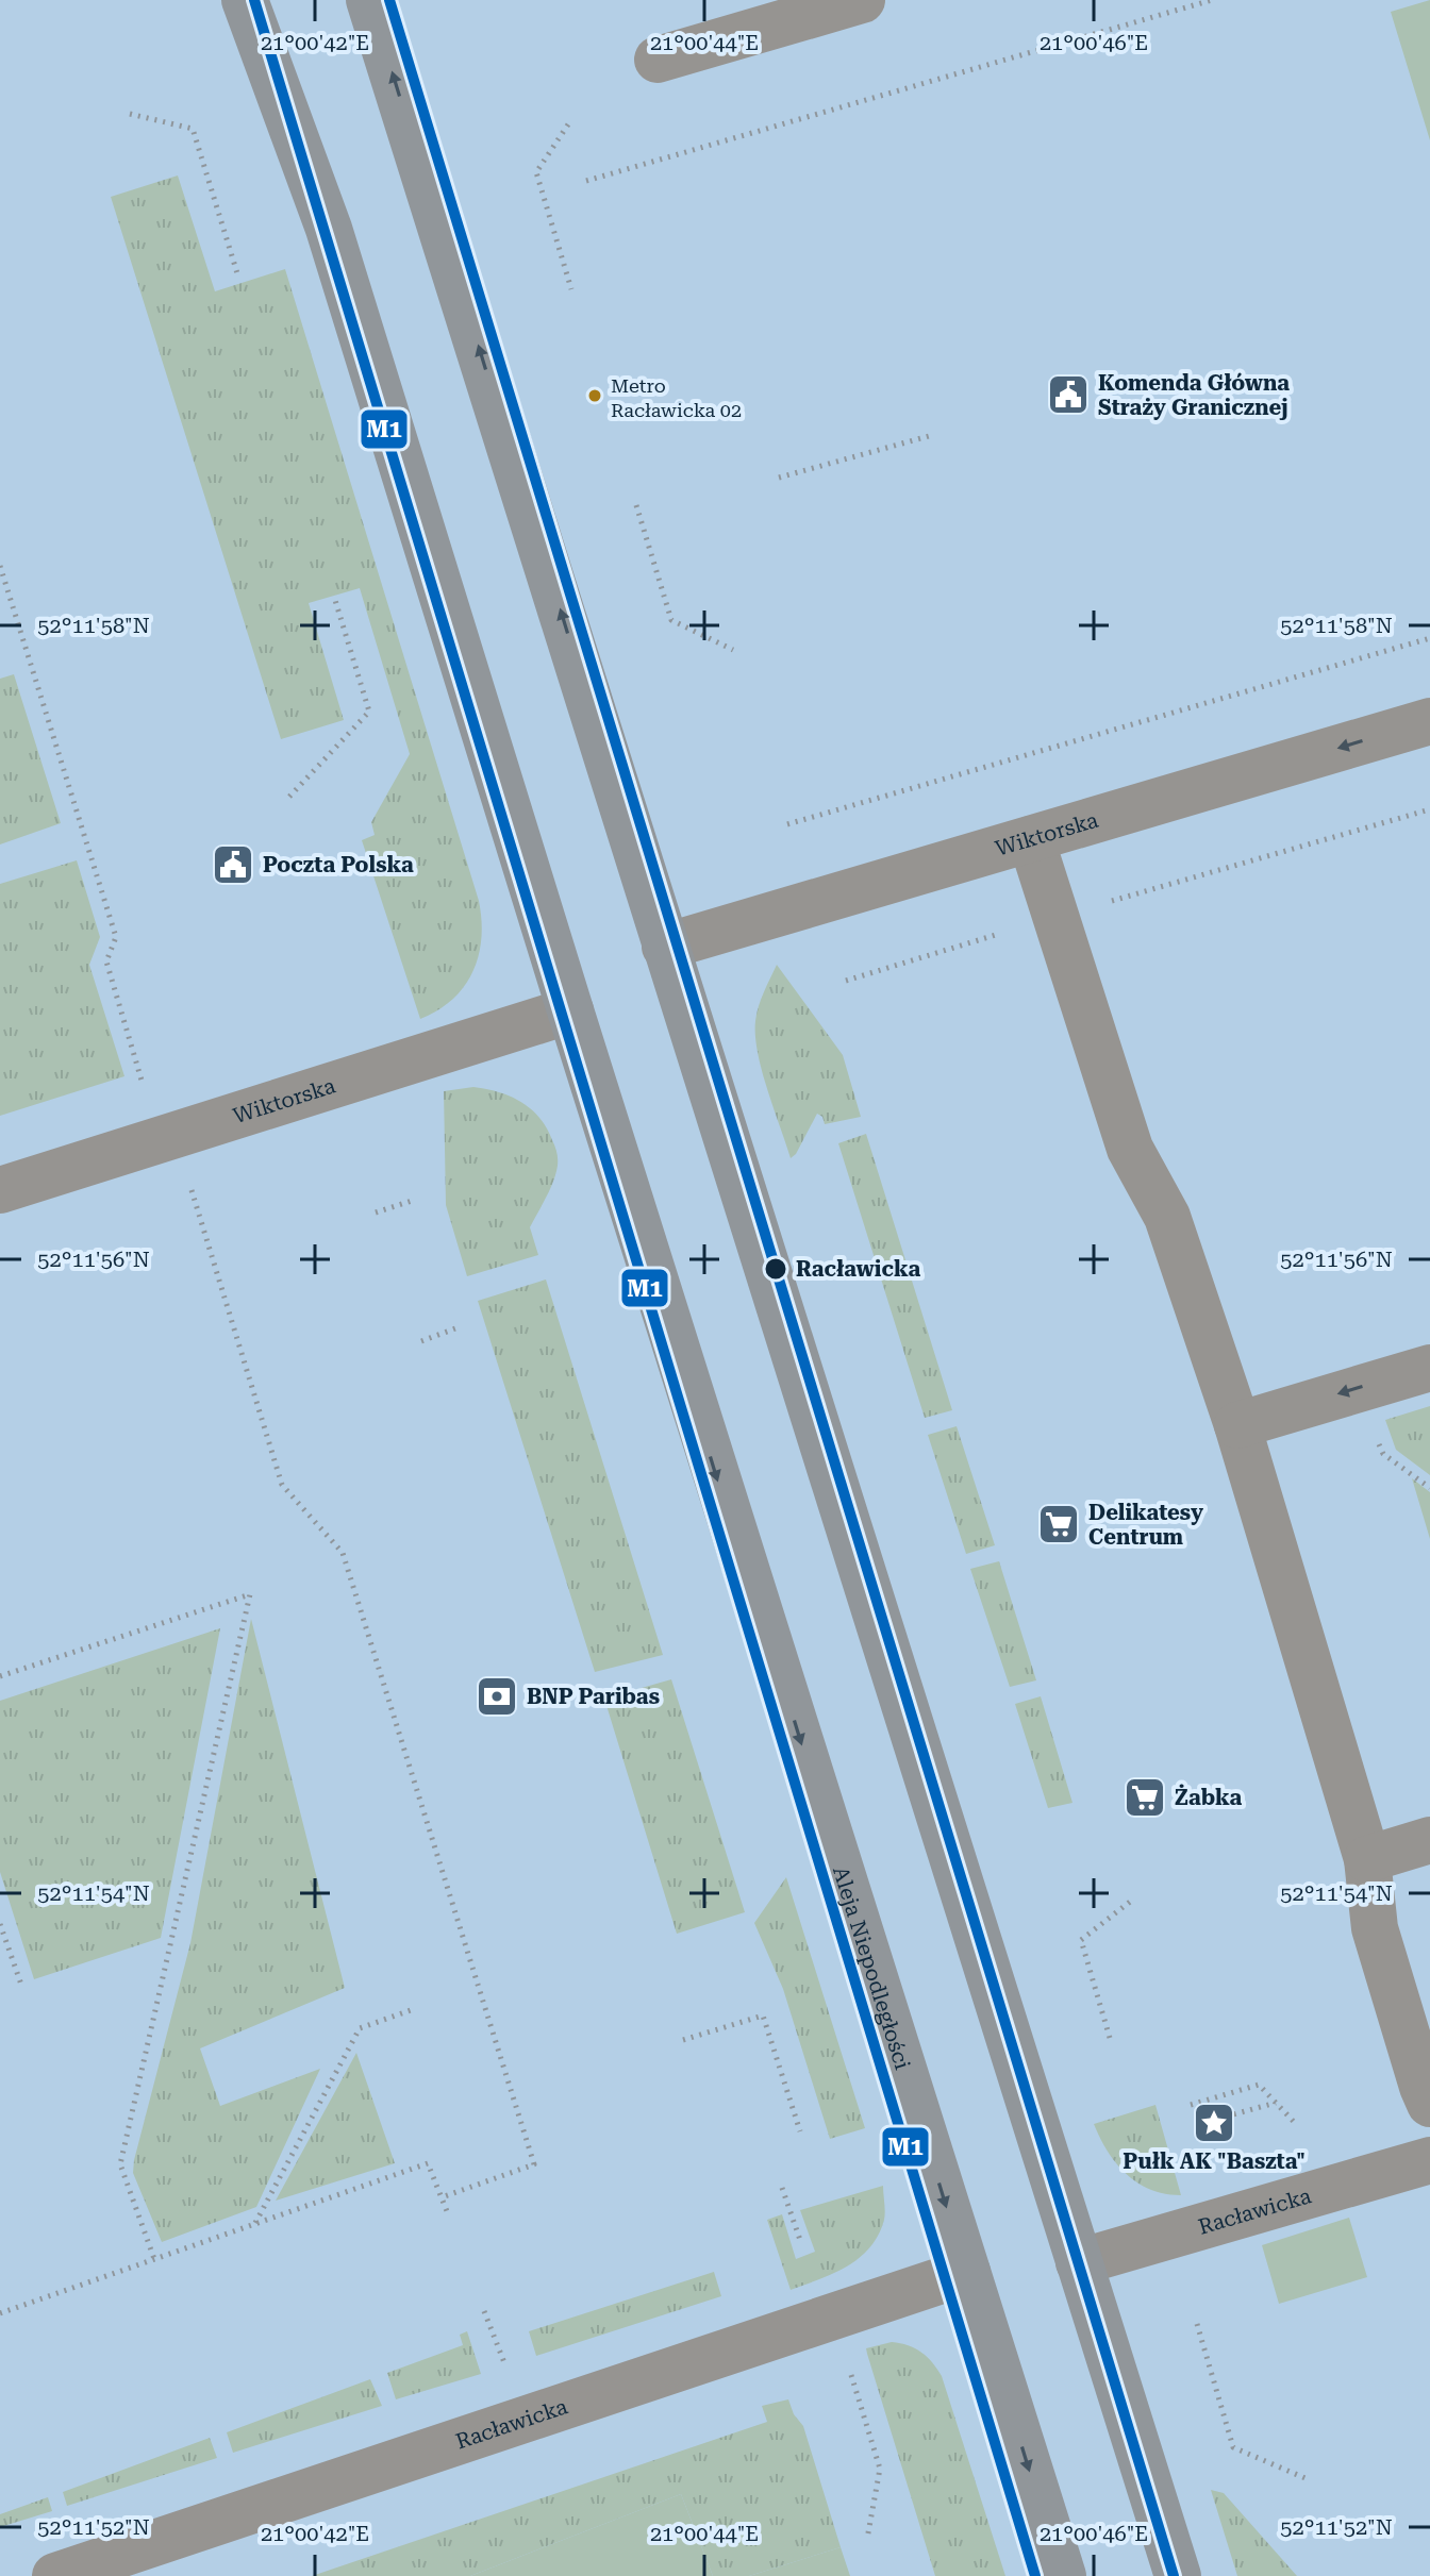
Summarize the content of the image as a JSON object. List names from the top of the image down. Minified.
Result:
{"streets":{"main road":["Aleja Niepodległości"],"street":["Wiktorska","Racławicka"]},"crossings":[["Wiktorska","Aleja Niepodległości"],["Aleja Niepodległości","Racławicka"]],"places":{"public building":["Komenda Główna Straży Granicznej","Poczta Polska"],"other":["Metro Racławicka 02","Racławicka"],"supermarket":["Delikatesy Centrum","Żabka"],"bank":["BNP Paribas"],"place":["Pułk AK \"Baszta\""]},"lines":["transit line M1"],"coordinates":["21°00'42\"E","21°00'44\"E","21°00'46\"E","52°11'58\"N","52°11'56\"N","52°11'54\"N","52°11'52\"N"]}
